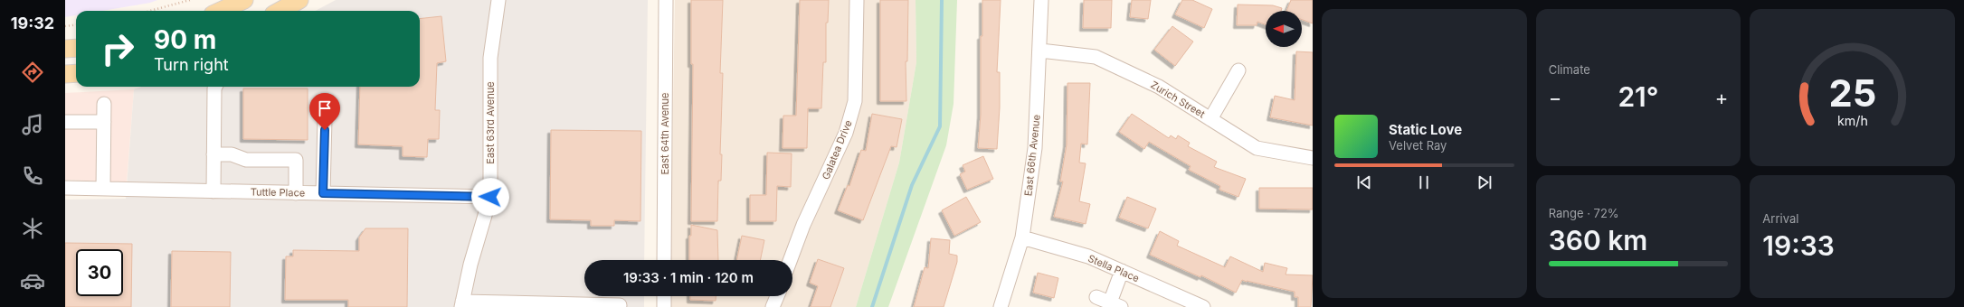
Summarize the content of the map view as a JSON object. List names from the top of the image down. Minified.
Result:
{"streets":{"street":["Zurich Street","East 63rd Avenue","East 64th Avenue","Galatea Drive","East 66th Avenue","Tuttle Place","Stella Place"]},"crossings":[["Zurich Street","East 66th Avenue"],["East 63rd Avenue","Tuttle Place"],["East 66th Avenue","Stella Place"]],"north":"left","page":{"tabs":"19:32","tile":["Climate",["Range · 72%","360 km"],["Arrival","19:33"]],"turn":["90 m","Turn right"],"heat":["−","21°","+"],"song":["Static Love","Velvet Ray"],"limit":"30","trip":"19:33 · 1 min · 120 m","gauge":["25","km/h"]}}
